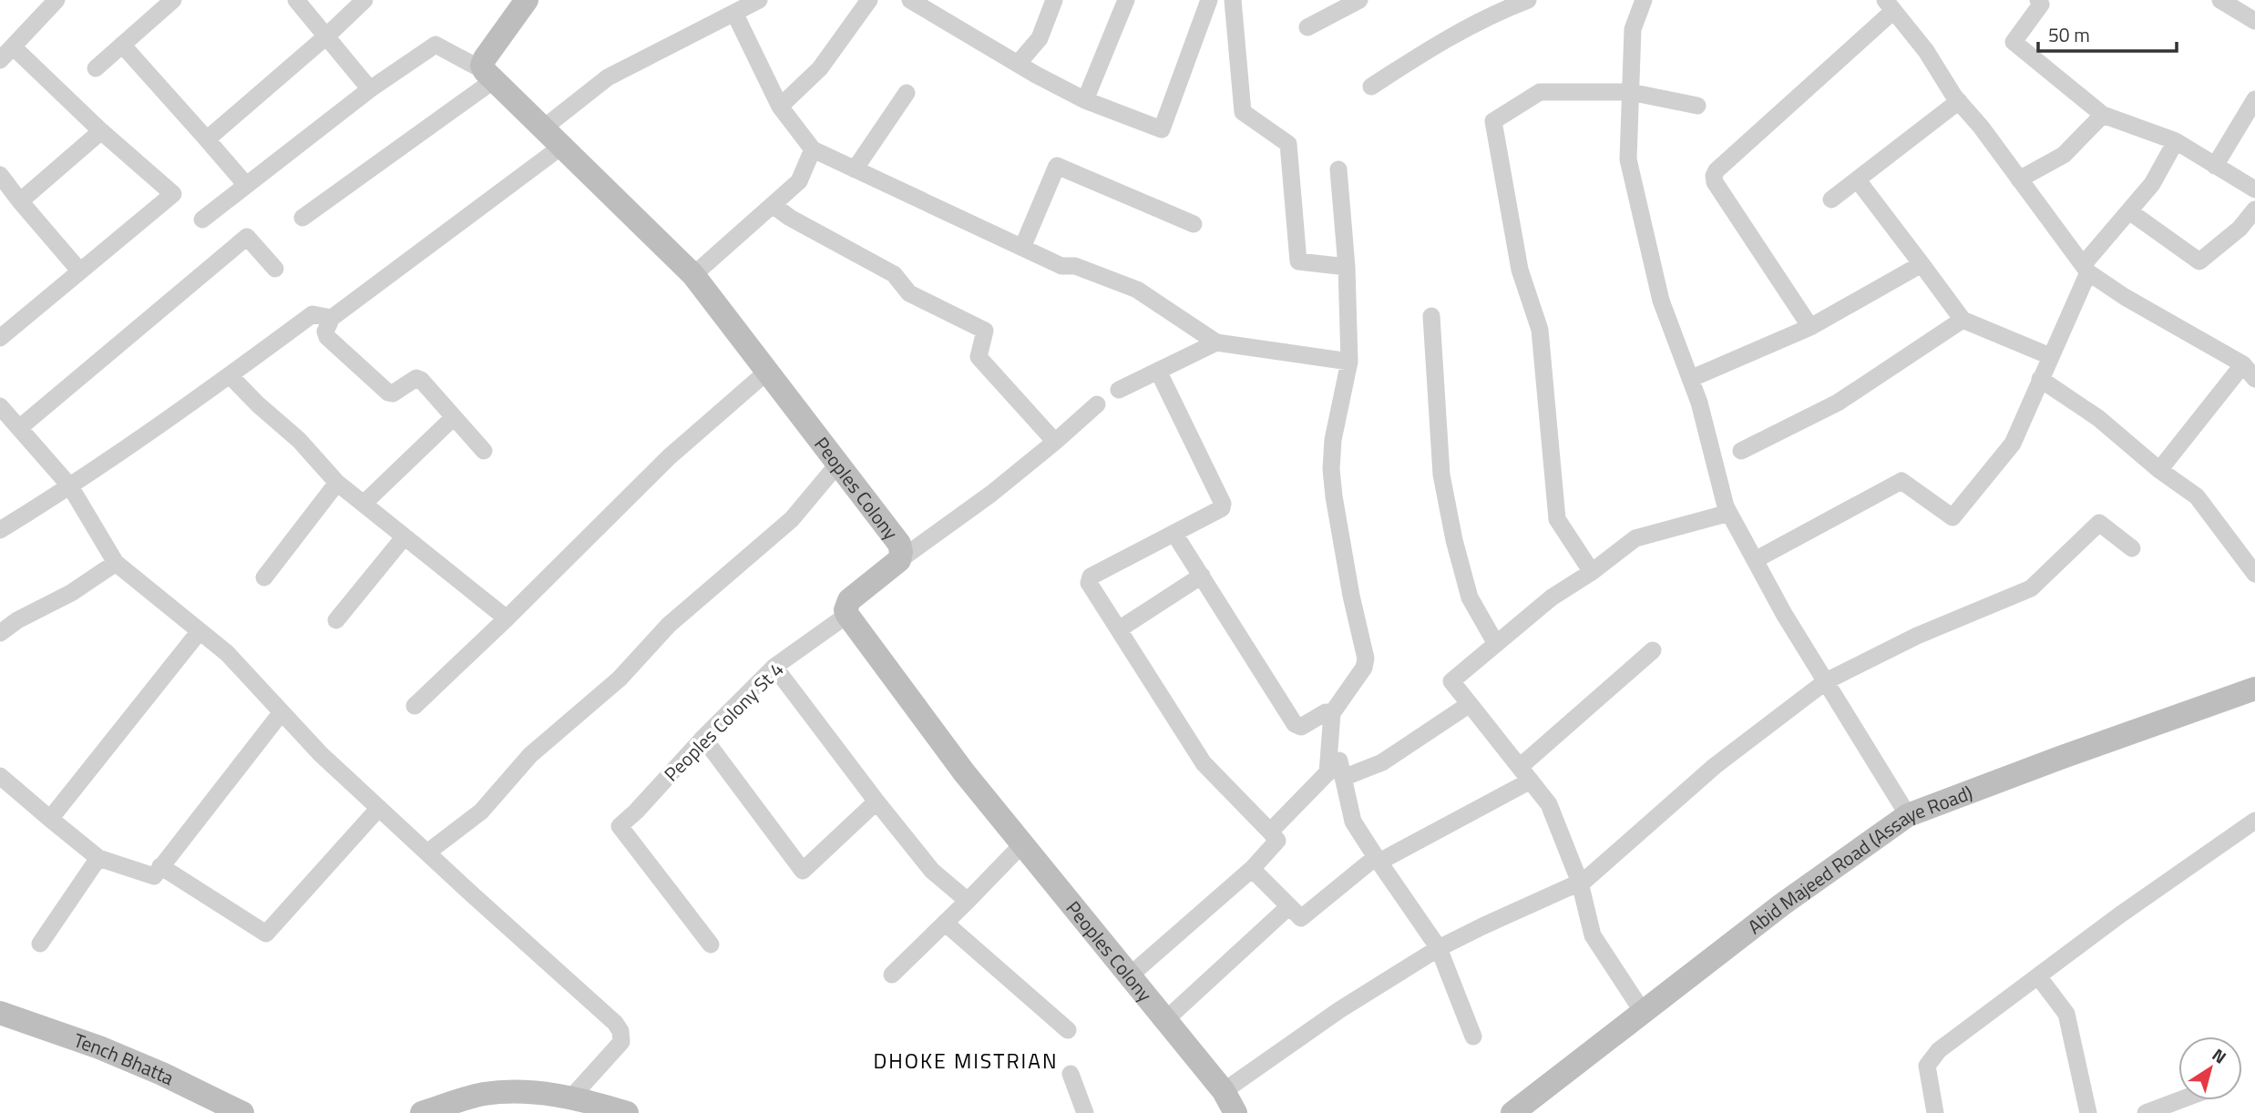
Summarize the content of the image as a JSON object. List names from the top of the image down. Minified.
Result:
{"streets":{"street":["Peoples Colony","Peoples Colony St 4","Abid Majeed Road (Assaye Road)","Tench Bhatta"]},"crossings":[["Peoples Colony","Peoples Colony St 4"]],"districts":["DHOKE MISTRIAN"],"scale_bar":"50 m","north":"top right"}
